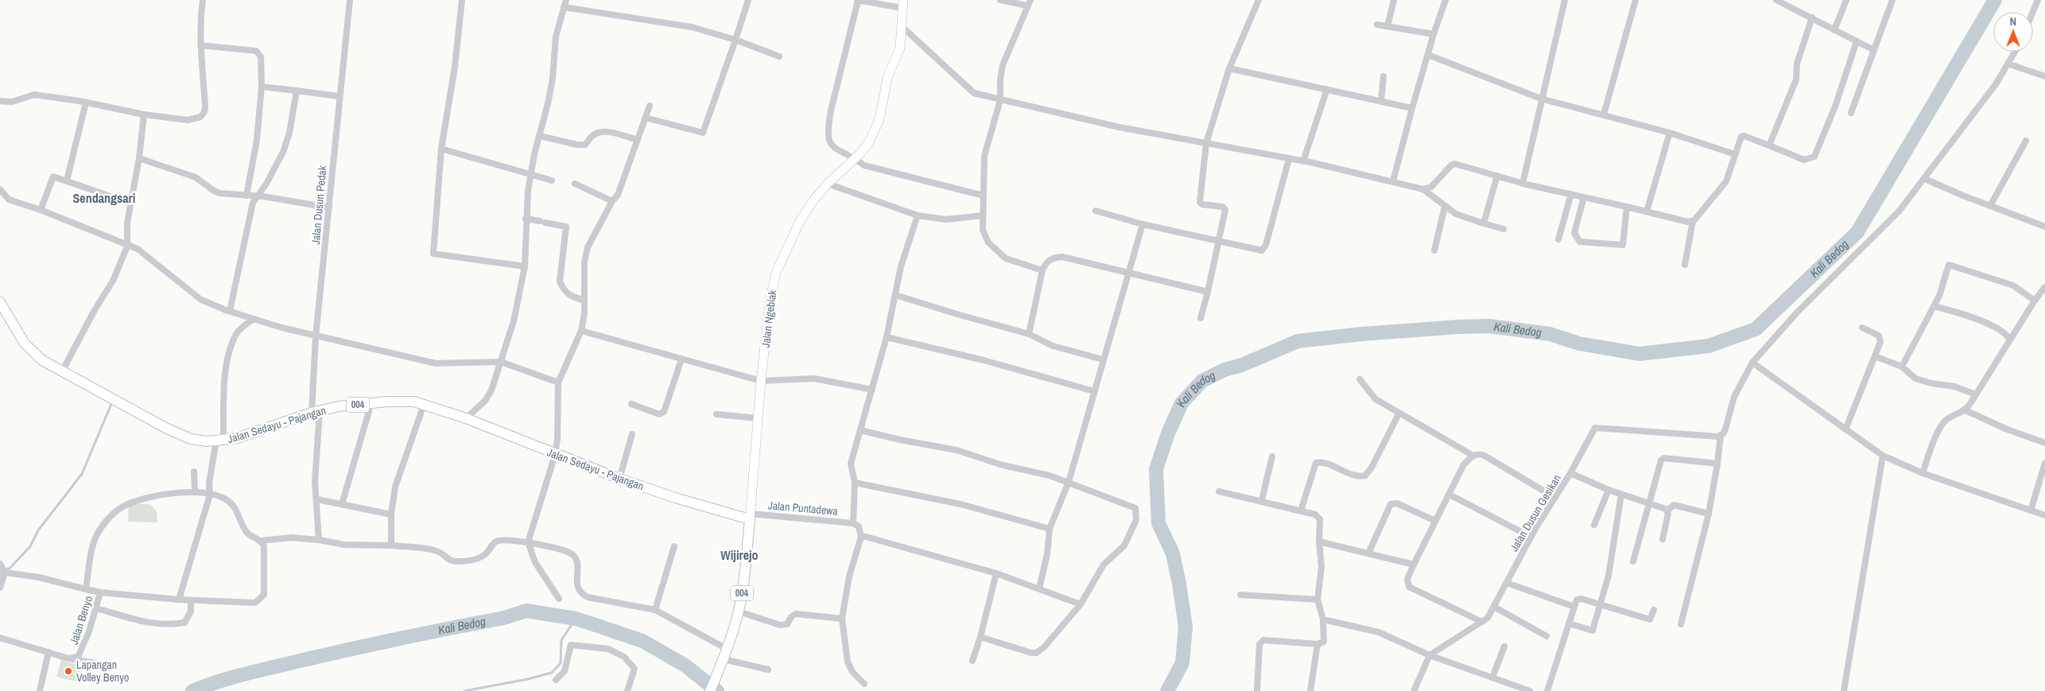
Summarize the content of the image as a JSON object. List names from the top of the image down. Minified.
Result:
{"streets":{"main road":["Jalan Ngeblak","004","Jalan Sedayu - Pajangan"],"street":["Jalan Dusun Pedak","Jalan Puntadewa","Jalan Dusun Gesikan","Jalan Benyo"]},"crossings":[["Jalan Dusun Pedak","Jalan Sedayu - Pajangan"],["Jalan Ngeblak","004"],["Jalan Ngeblak","Jalan Sedayu - Pajangan"],["Jalan Ngeblak","Jalan Puntadewa"],["Jalan Sedayu - Pajangan","Jalan Puntadewa"]],"districts":["Sendangsari","Wijirejo"],"water":["Kali Bedog"],"places":["Lapangan Volley Benyo"],"north":"top"}
